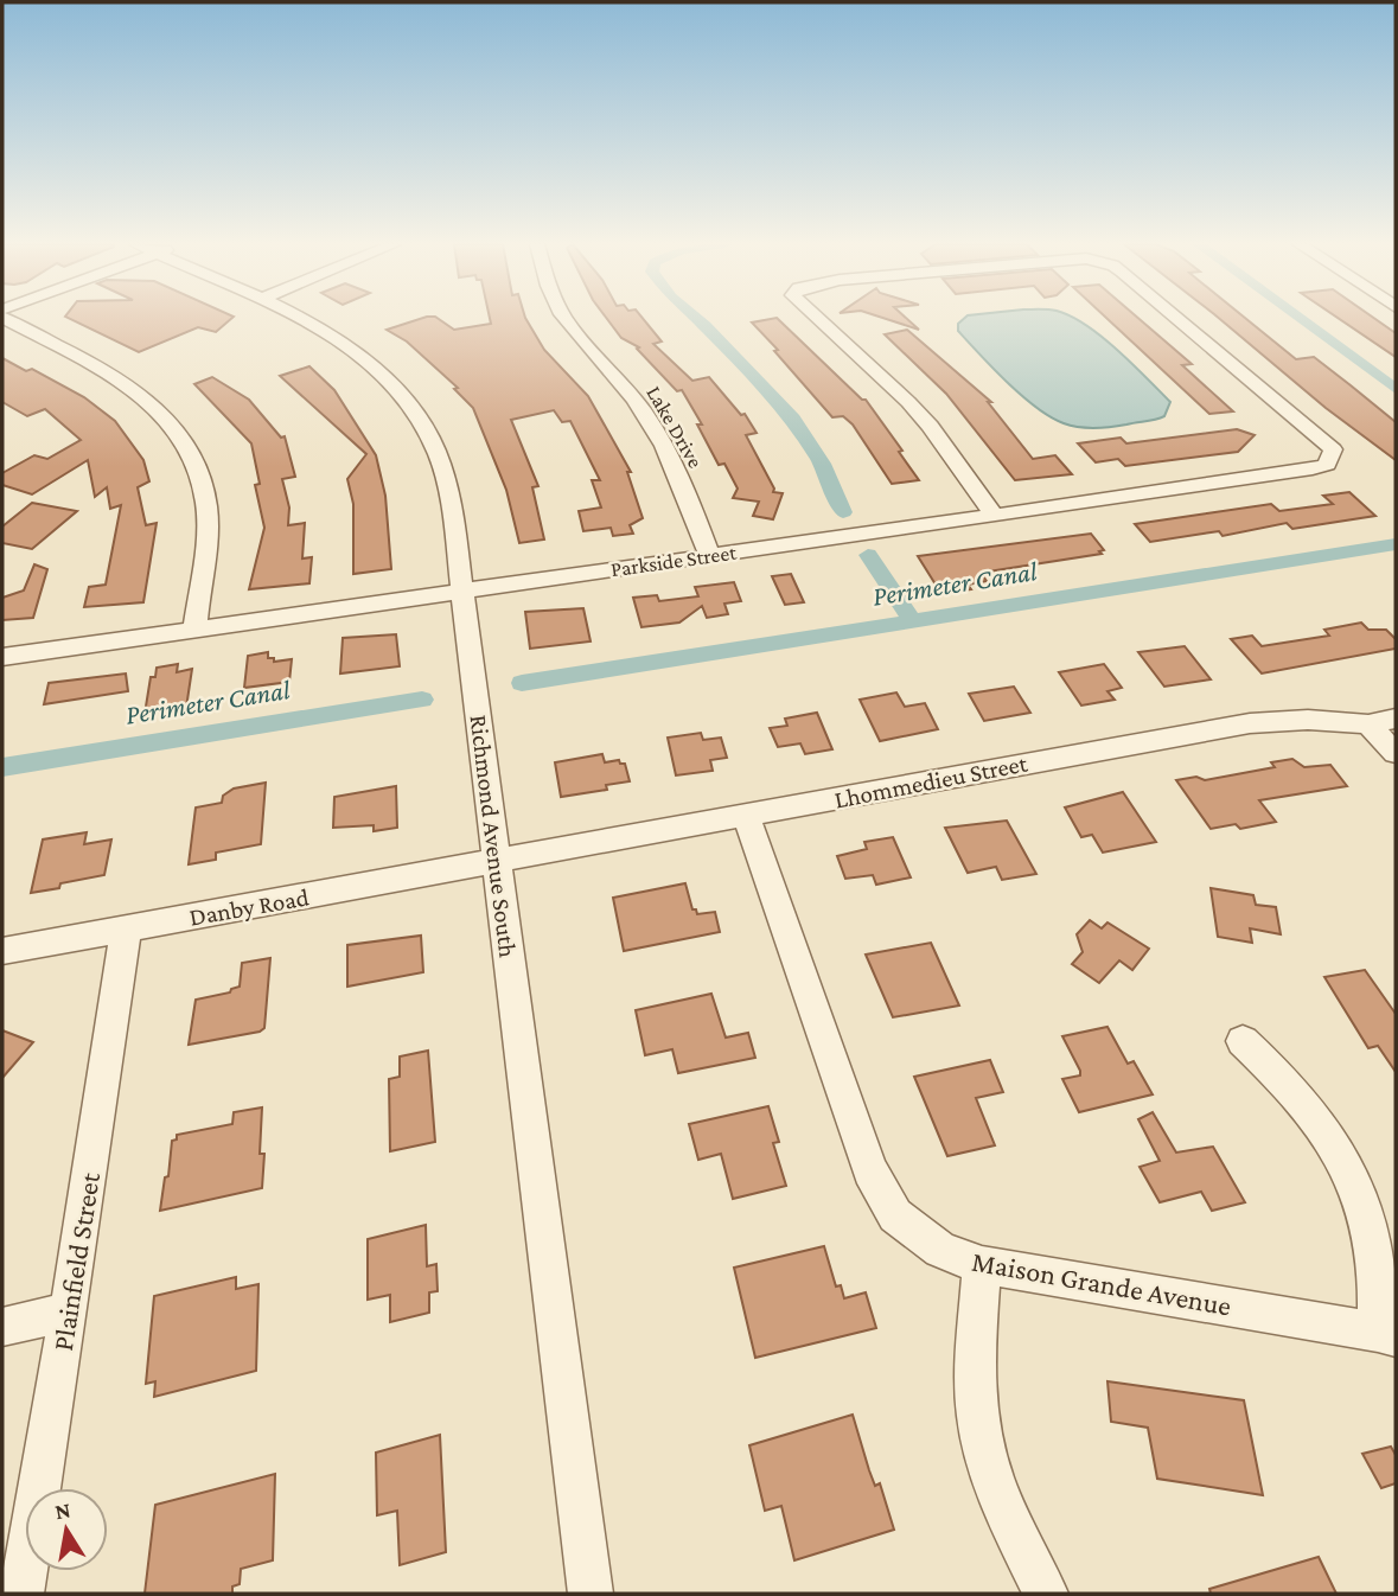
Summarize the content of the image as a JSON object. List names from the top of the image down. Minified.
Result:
{"streets":{"street":["Lake Drive","Parkside Street","Lhommedieu Street","Richmond Avenue South","Danby Road","Plainfield Street","Maison Grande Avenue"]},"crossings":[["Lake Drive","Parkside Street"],["Parkside Street","Richmond Avenue South"],["Lhommedieu Street","Richmond Avenue South"],["Lhommedieu Street","Danby Road"],["Lhommedieu Street","Maison Grande Avenue"],["Richmond Avenue South","Danby Road"],["Danby Road","Plainfield Street"]],"water":["Perimeter Canal"],"north":"top"}
